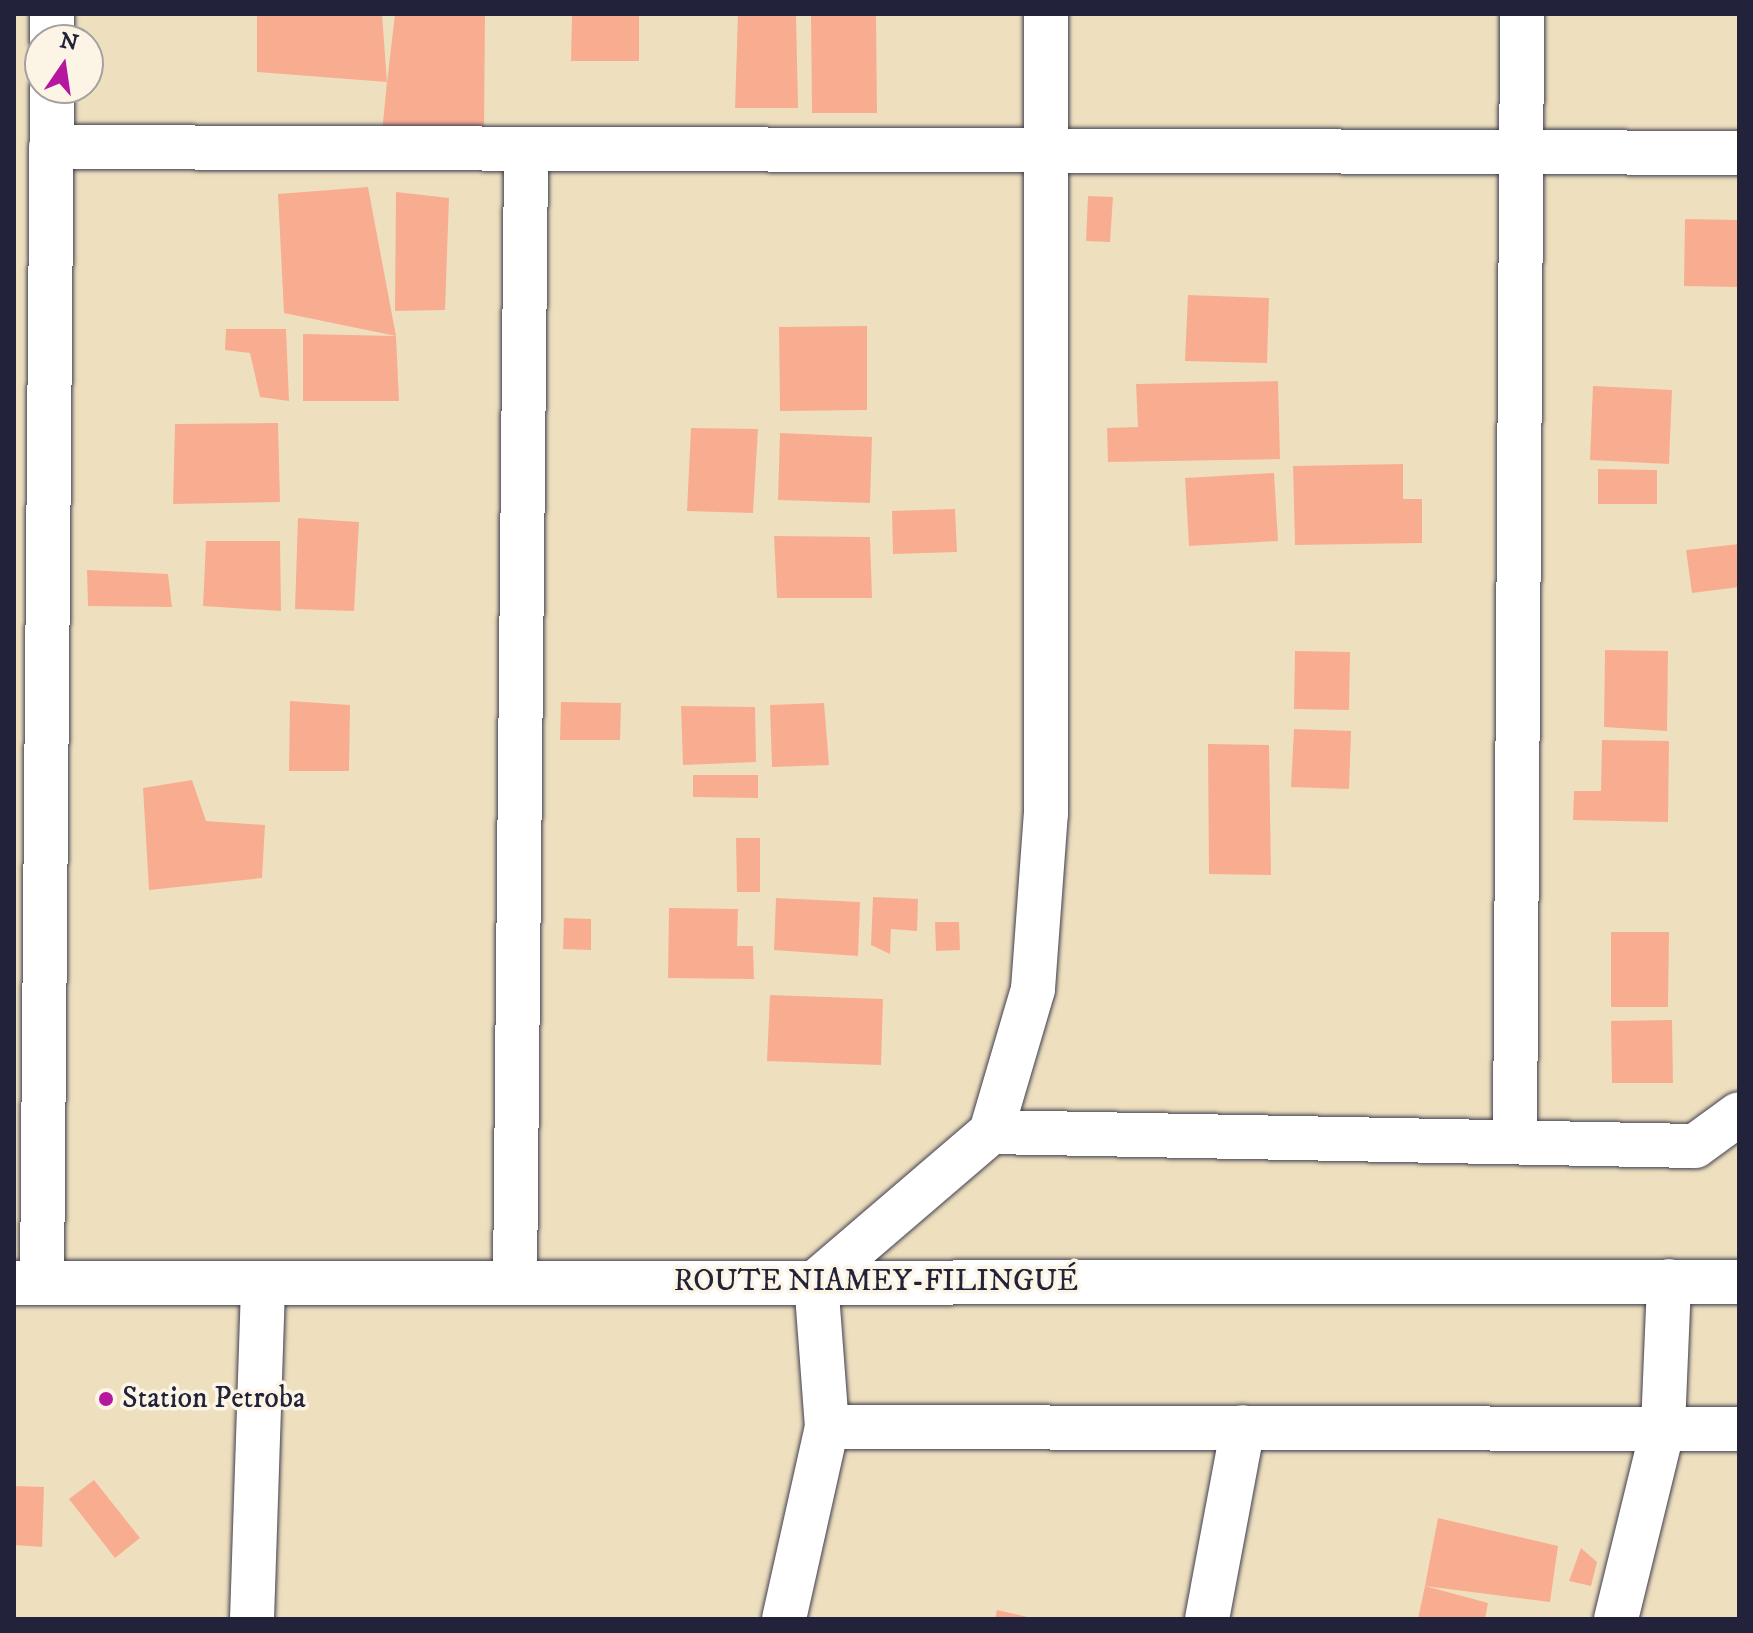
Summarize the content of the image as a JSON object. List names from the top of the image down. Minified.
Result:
{"streets":{"street":["ROUTE NIAMEY-FILINGUÉ"]},"places":["Station Petroba"],"north":"top"}
